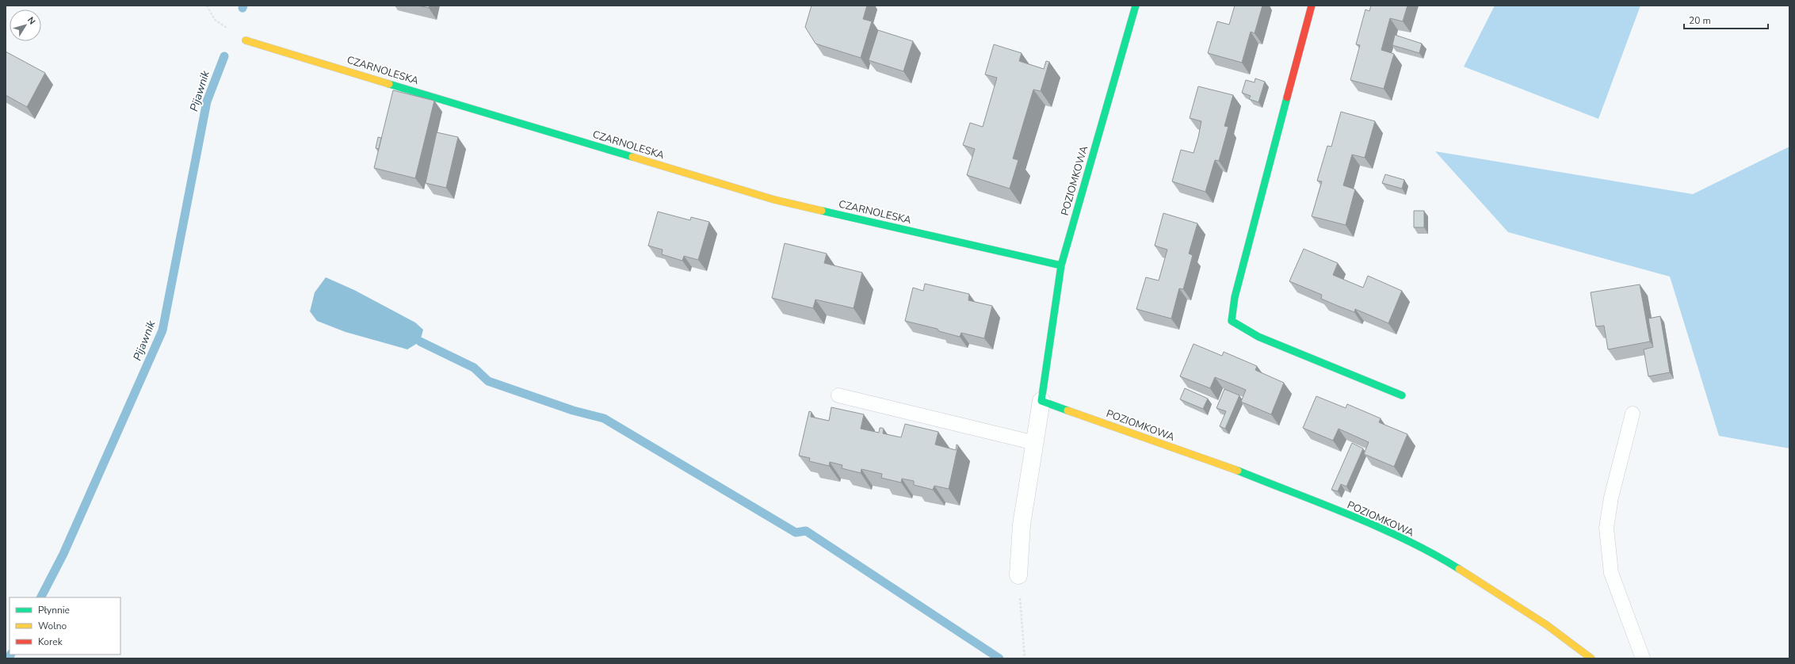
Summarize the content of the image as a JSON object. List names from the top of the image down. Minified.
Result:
{"streets":{"street":["CZARNOLESKA","POZIOMKOWA"]},"crossings":[["CZARNOLESKA","POZIOMKOWA"]],"water":["Pijawnik"],"legend":["Płynnie","Wolno","Korek"],"scale_bar":"20 m","north":"top right"}
